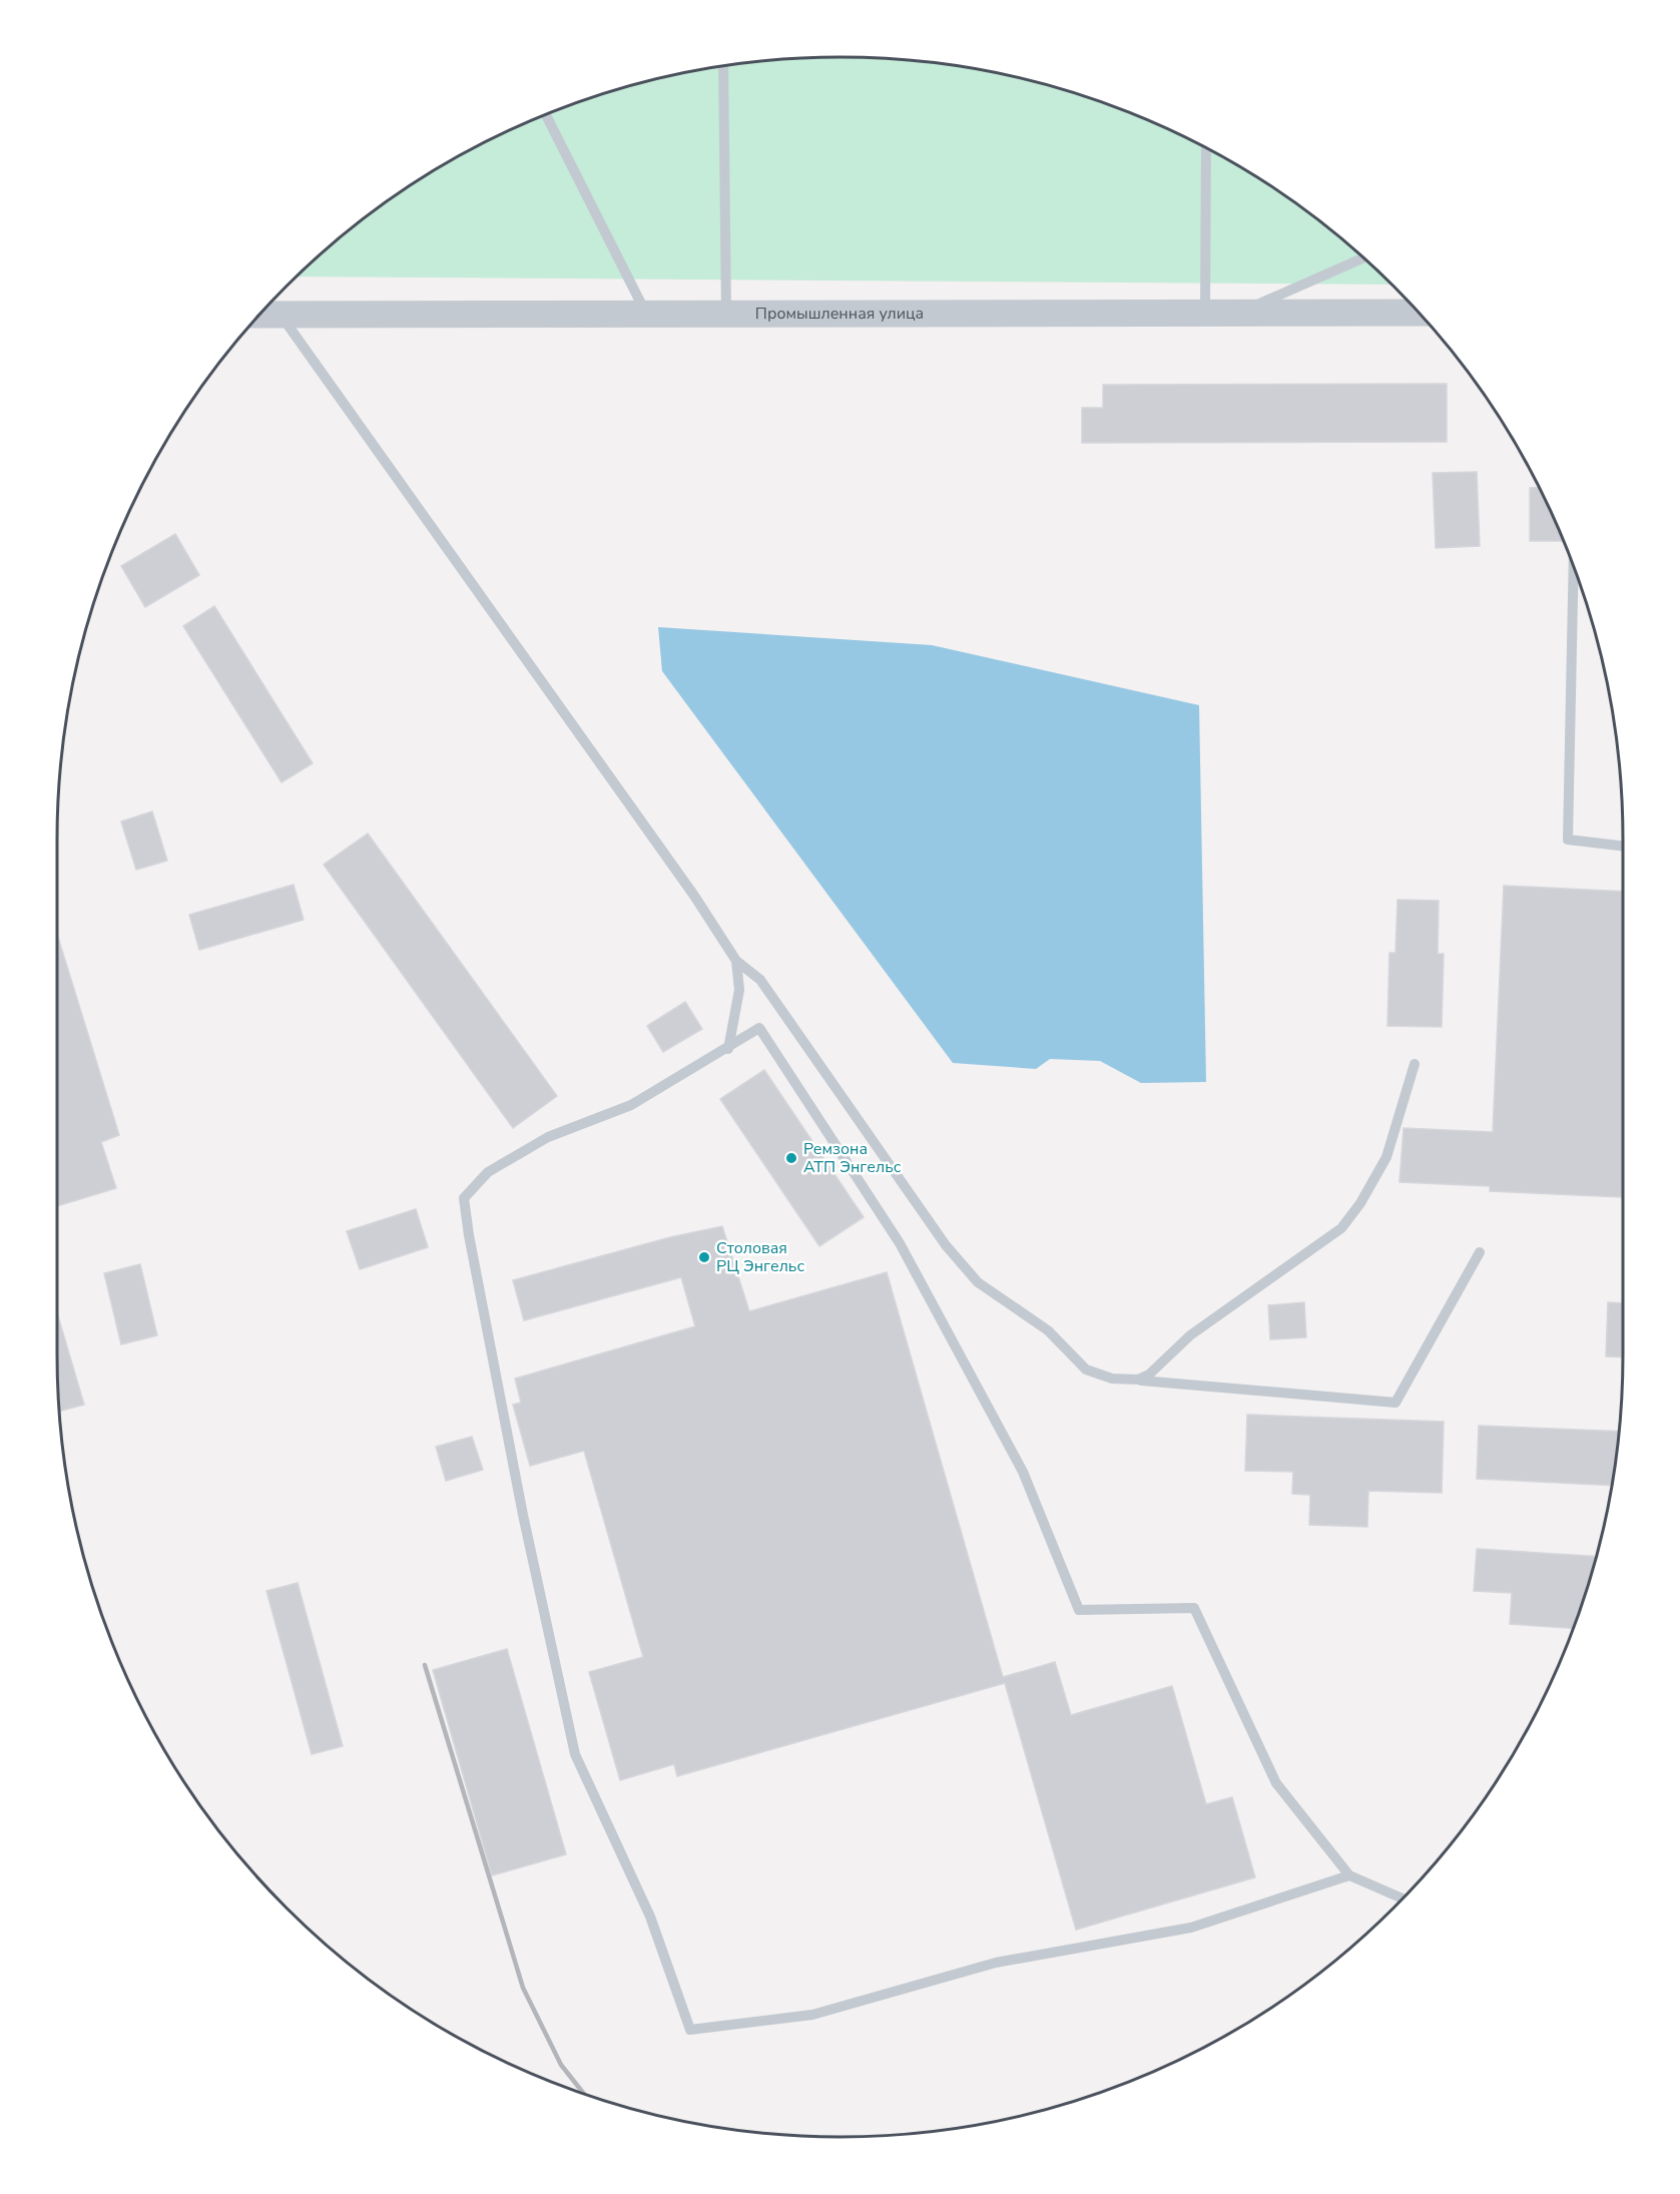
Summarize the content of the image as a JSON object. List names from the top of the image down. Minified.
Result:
{"streets":{"street":["Промышленная улица"]},"places":["Ремзона АТП Энгельс","Столовая РЦ Энгельс"]}
